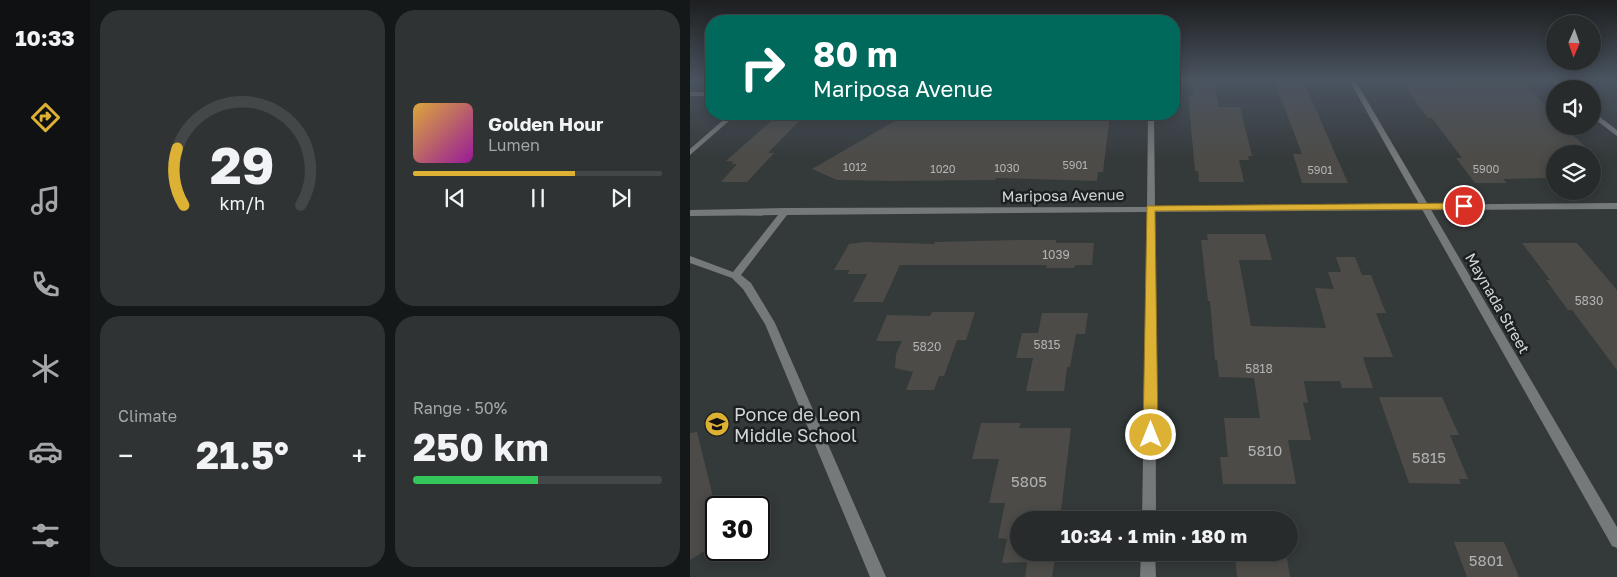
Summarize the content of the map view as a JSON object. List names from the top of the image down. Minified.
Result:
{"streets":{"street":["Mariposa Avenue","Maynada Street"]},"crossings":[["Mariposa Avenue","Maynada Street"]],"places":{"school or university":["Ponce de Leon Middle School"]},"house_numbers":["5901","1012","1030","1020","5900","5901","1039","5830","5815","5820","5818","5810","5815","5805","5801"],"north":"bottom","page":{"tabs":"10:33","turn":["80 m","Mariposa Avenue"],"song":["Golden Hour","Lumen"],"tile":["Climate",["Range · 50%","250 km"]],"heat":["−","21.5°","+"],"limit":"30","trip":"10:34 · 1 min · 180 m","gauge":["29","km/h"]}}
